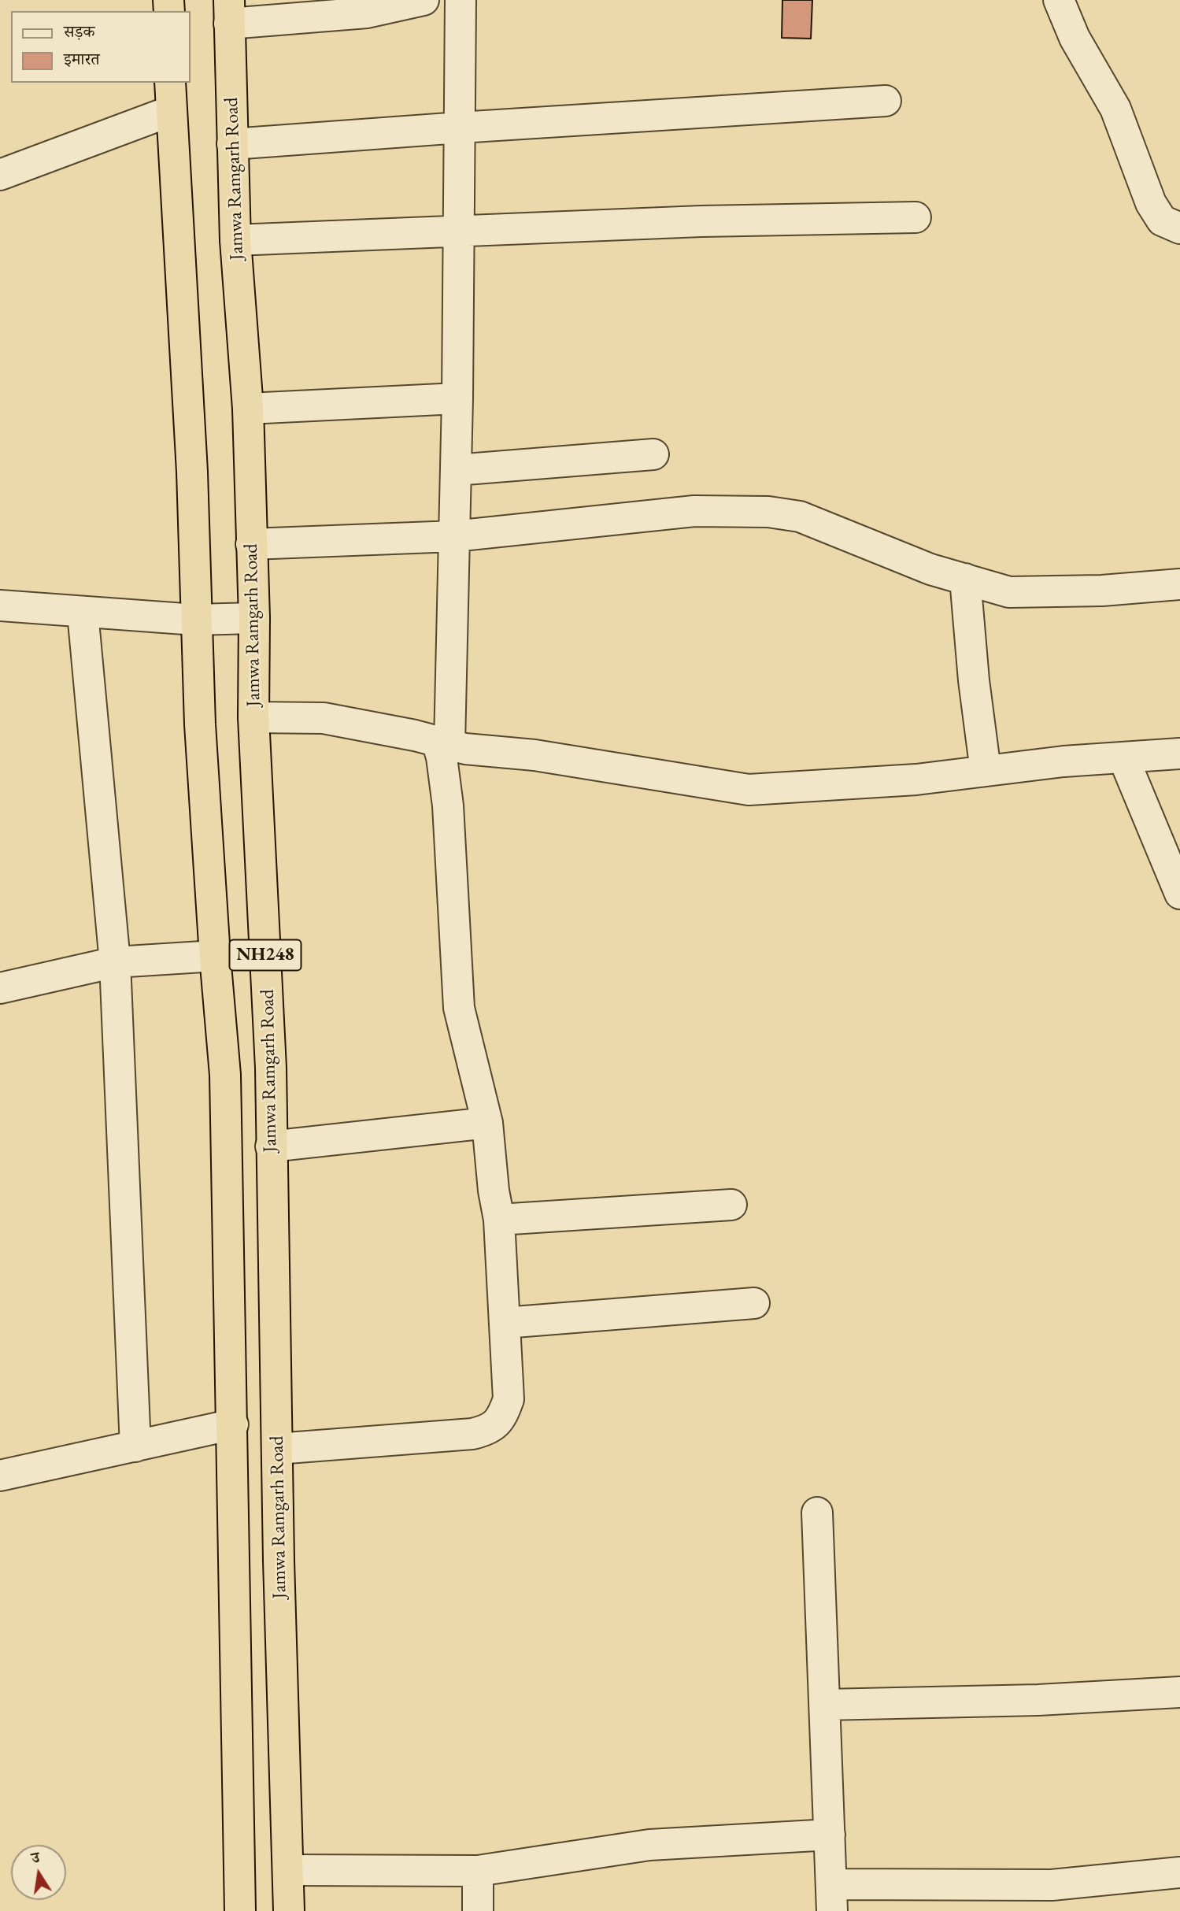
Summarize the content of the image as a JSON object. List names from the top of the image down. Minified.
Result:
{"streets":{"highway":["Jamwa Ramgarh Road","NH248"]},"legend":["सड़क","इमारत"],"north":"top"}
